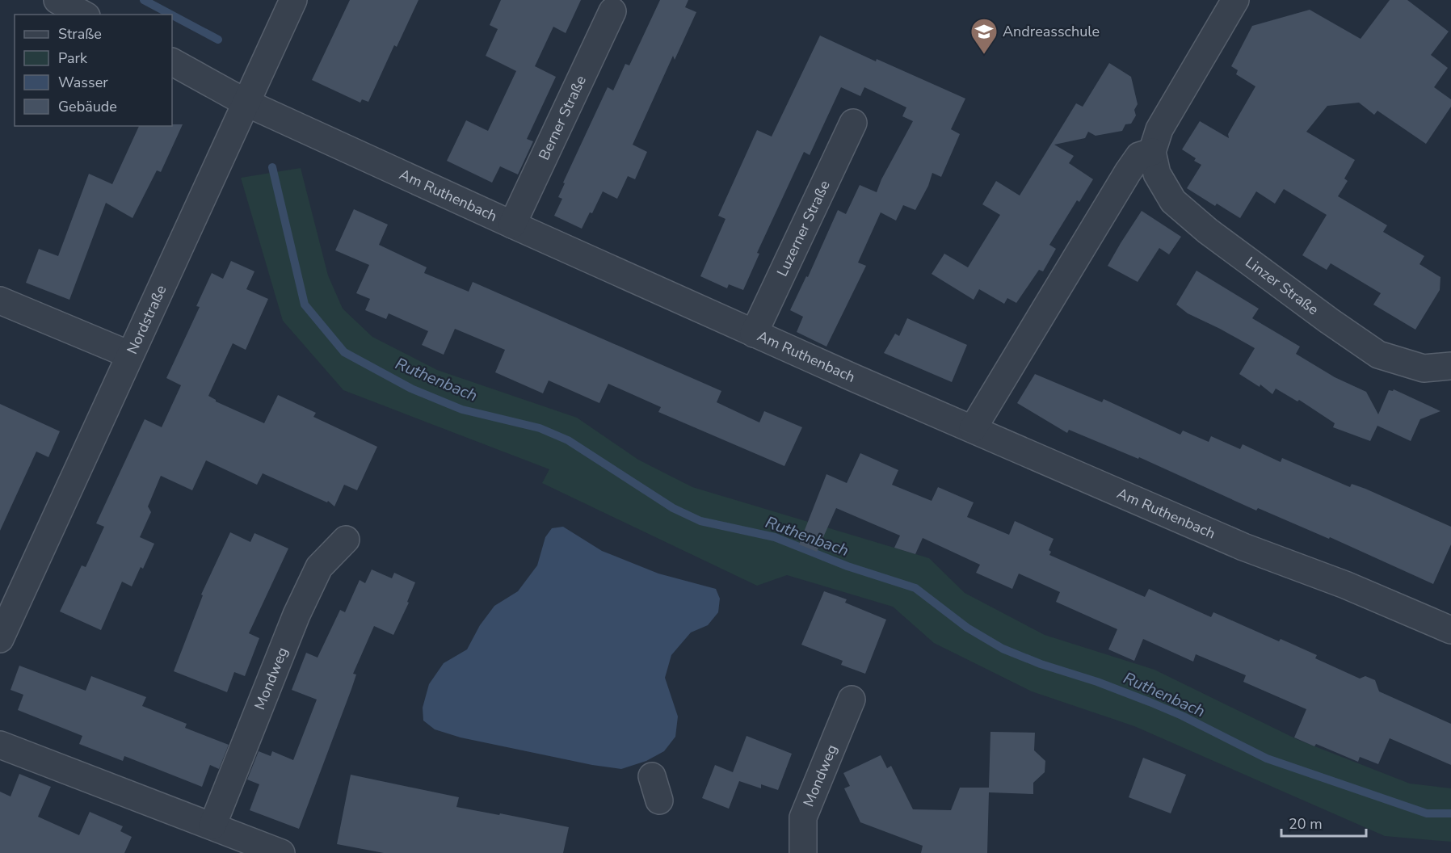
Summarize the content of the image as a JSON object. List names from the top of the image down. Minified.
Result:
{"streets":{"street":["Berner Straße","Am Ruthenbach","Luzerner Straße","Linzer Straße","Nordstraße","Mondweg"]},"crossings":[["Berner Straße","Am Ruthenbach"],["Am Ruthenbach","Luzerner Straße"],["Am Ruthenbach","Nordstraße"]],"water":["Ruthenbach"],"places":{"school or university":["Andreasschule"]},"legend":["Straße","Park","Wasser","Gebäude"],"scale_bar":"20 m"}
